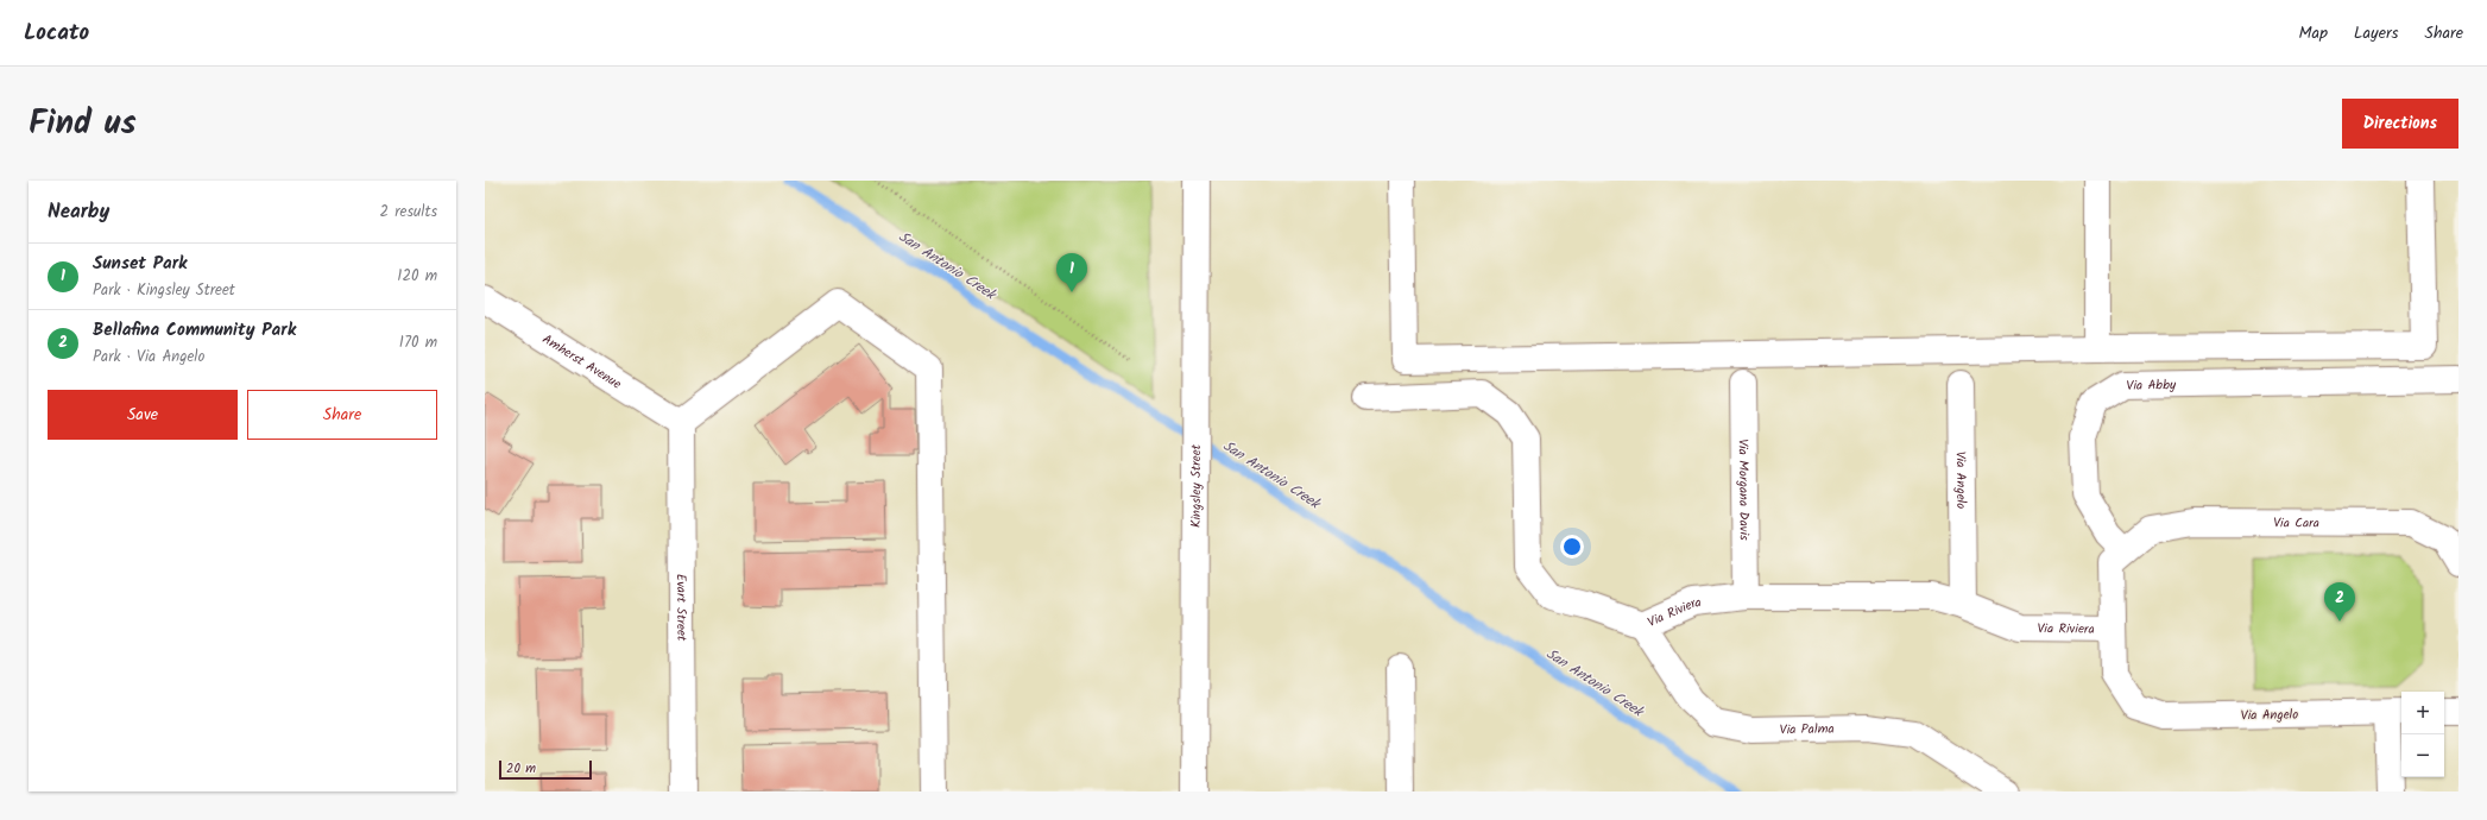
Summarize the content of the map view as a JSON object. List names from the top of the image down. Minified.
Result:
{"streets":{"street":["Amherst Avenue","Via Abby","Via Angelo","Kingsley Street","Via Morgana Davis","Via Cara","Evart Street","Via Riviera","Via Palma"]},"crossings":[["Amherst Avenue","Evart Street"],["Via Abby","Via Cara"],["Via Angelo","Via Riviera"],["Via Morgana Davis","Via Riviera"],["Via Riviera","Via Palma"]],"water":["San Antonio Creek"],"scale_bar":"20 m","page":{"header":"Locato","nav":["Map","Layers","Share"],"title":"Find us","buttons":["Directions",["Save","Share"]],"heading":["Nearby","2 results"],"list":[{"mark":"1","name":"Sunset Park","note":"Park · Kingsley Street","value":"120 m"},{"mark":"2","name":"Bellafina Community Park","note":"Park · Via Angelo","value":"170 m"}],"pins":["1","2"],"map_buttons":["+","−"],"scale":"20 m"}}
